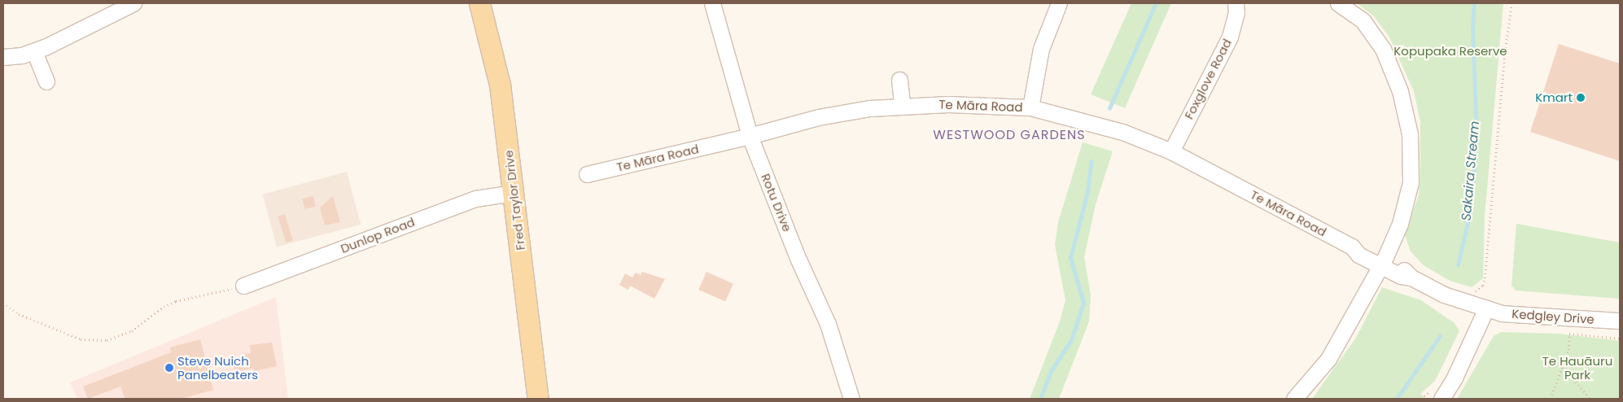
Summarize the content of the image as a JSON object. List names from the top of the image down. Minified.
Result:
{"streets":{"main road":["Fred Taylor Drive"],"street":["Foxglove Road","Te Māra Road","Rotu Drive","Dunlop Road","Kedgley Drive"]},"crossings":[["Foxglove Road","Te Māra Road"],["Te Māra Road","Rotu Drive"],["Te Māra Road","Kedgley Drive"],["Fred Taylor Drive","Dunlop Road"]],"districts":["WESTWOOD GARDENS"],"water":["Sakaira Stream"],"parks":["Kopupaka Reserve","Te Hauāuru Park"],"places":["Kmart","Steve Nuich Panelbeaters"]}
